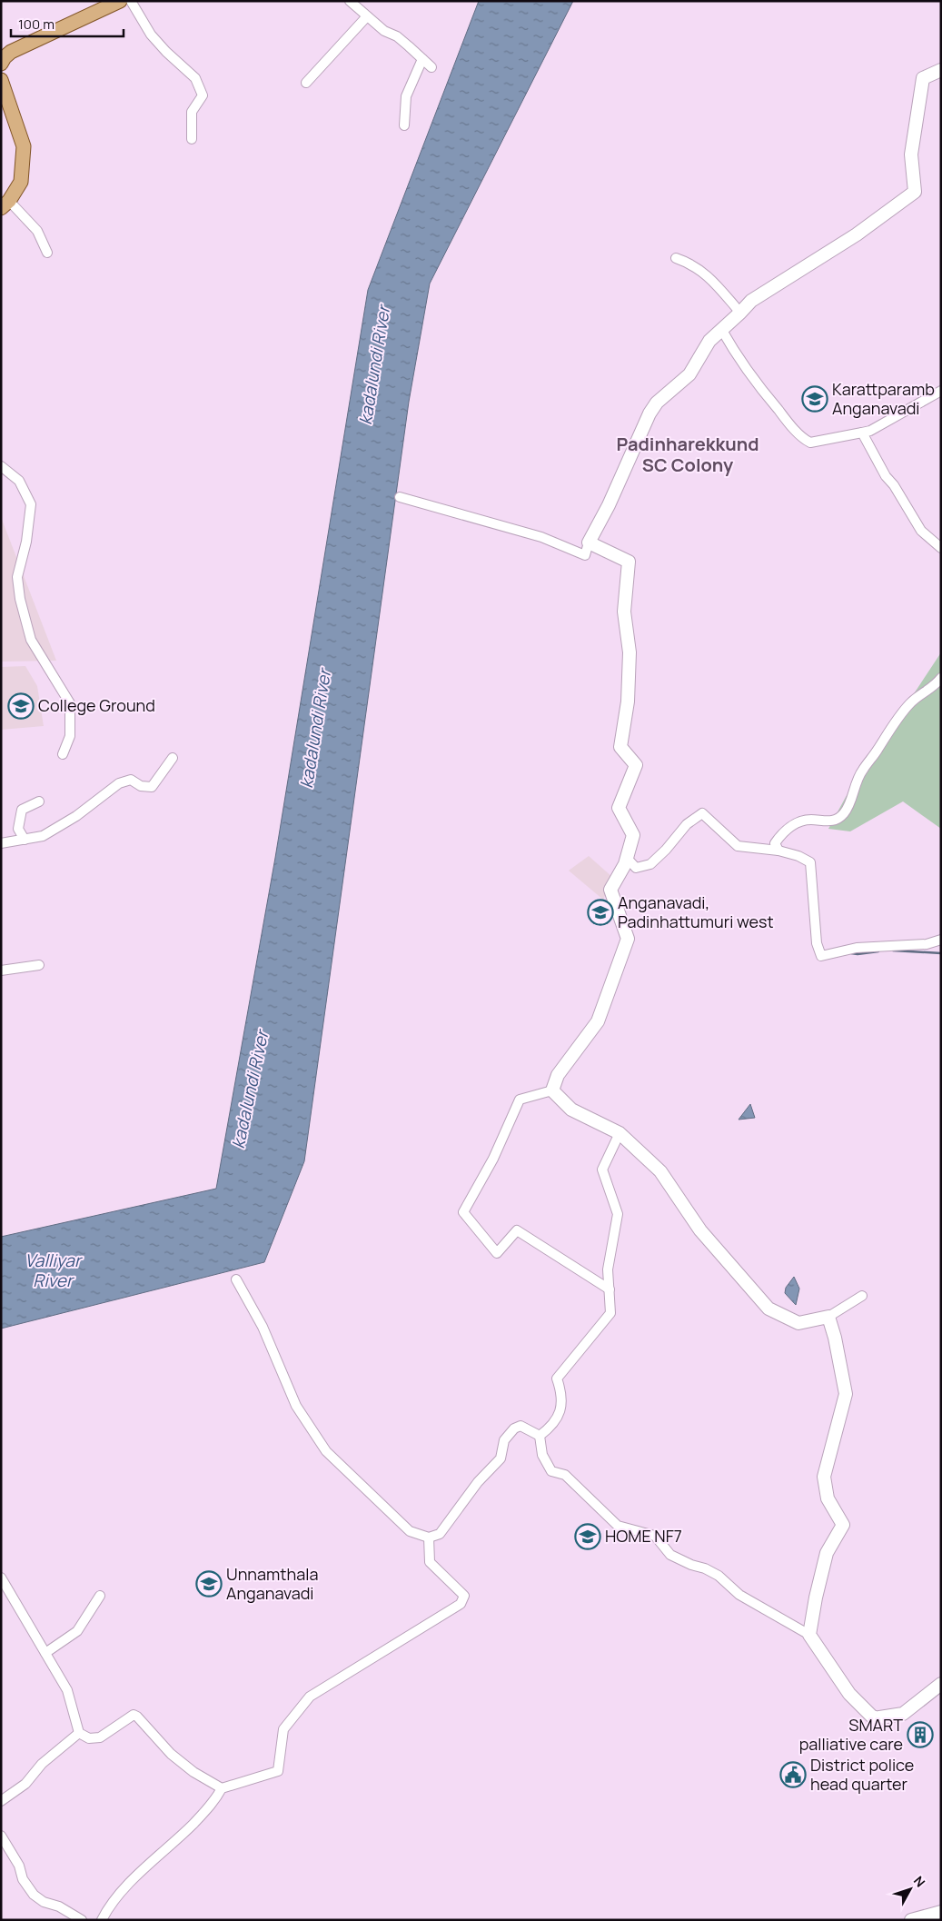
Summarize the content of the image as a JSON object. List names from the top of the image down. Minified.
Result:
{"districts":["Padinharekkund SC Colony"],"water":["kadalundi River","Valliyar River"],"places":{"school or university":["Karattparamb Anganavadi","College Ground","Anganavadi, Padinhattumuri west","HOME NF7","Unnamthala Anganavadi"],"building":["SMART palliative care"],"public building":["District police head quarter"]},"scale_bar":"100 m","north":"top right"}
